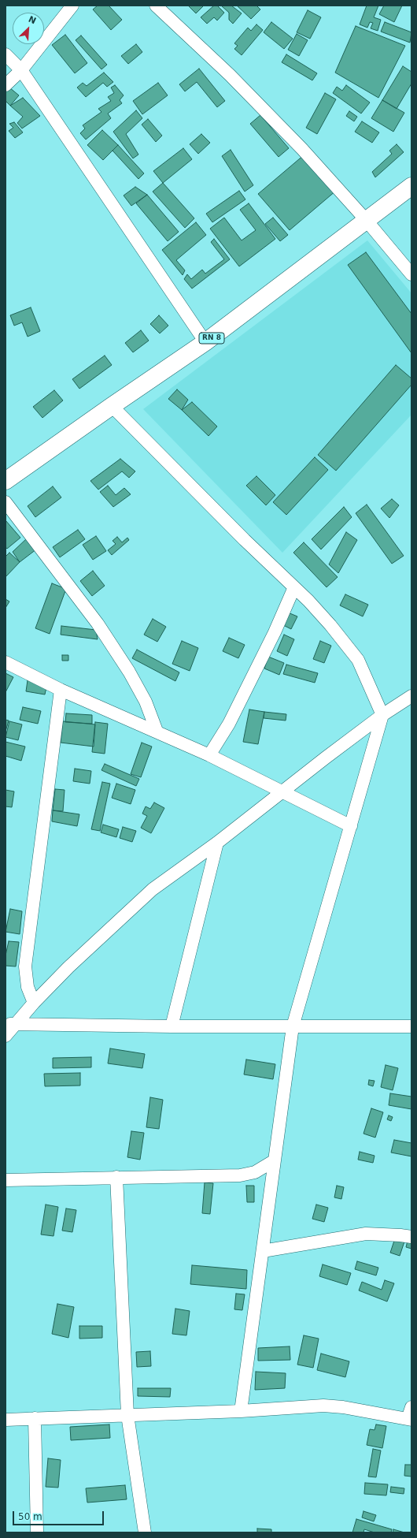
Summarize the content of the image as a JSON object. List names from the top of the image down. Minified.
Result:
{"streets":{"main road":["RN 8"]},"scale_bar":"50 m","north":"top right"}
